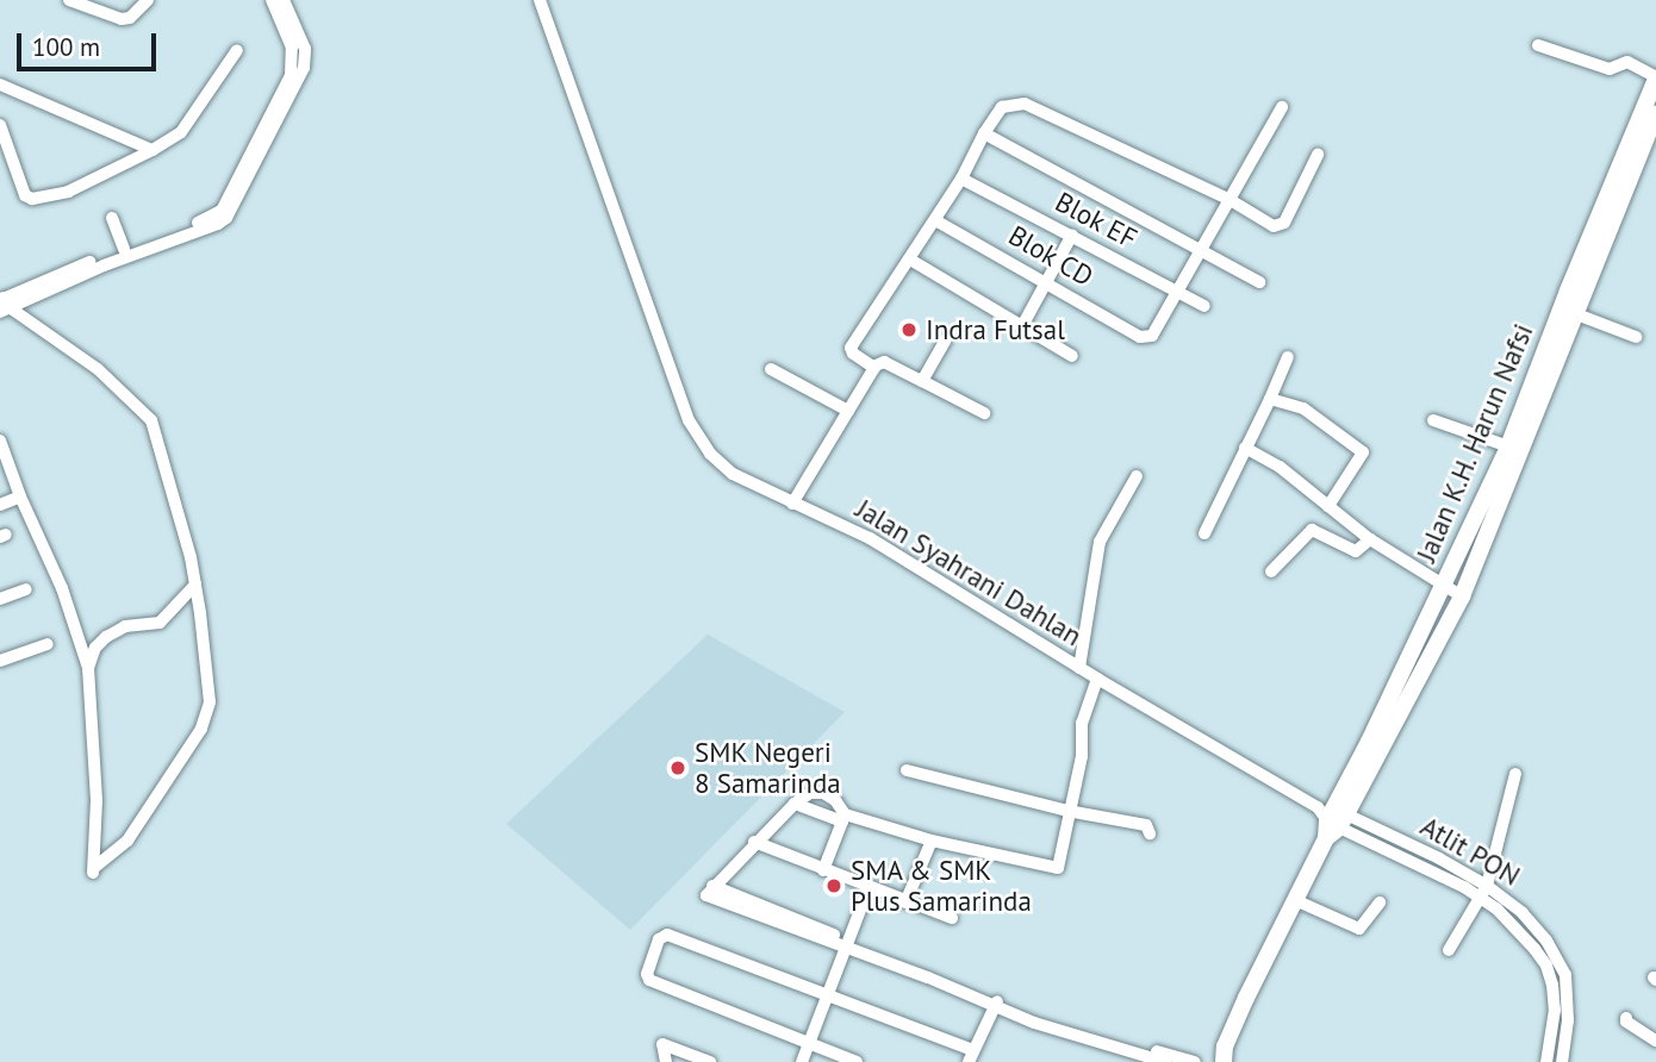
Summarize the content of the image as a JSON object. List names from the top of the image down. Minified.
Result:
{"streets":{"main road":["Jalan K.H. Harun Nafsi"],"street":["Blok EF","Blok CD","Jalan Syahrani Dahlan","Atlit PON"]},"crossings":[["Blok EF","Blok CD"],["Jalan K.H. Harun Nafsi","Jalan Syahrani Dahlan"],["Jalan K.H. Harun Nafsi","Atlit PON"],["Jalan Syahrani Dahlan","Atlit PON"]],"places":["Indra Futsal","SMK Negeri 8 Samarinda","SMA & SMK Plus Samarinda"],"scale_bar":"100 m"}
